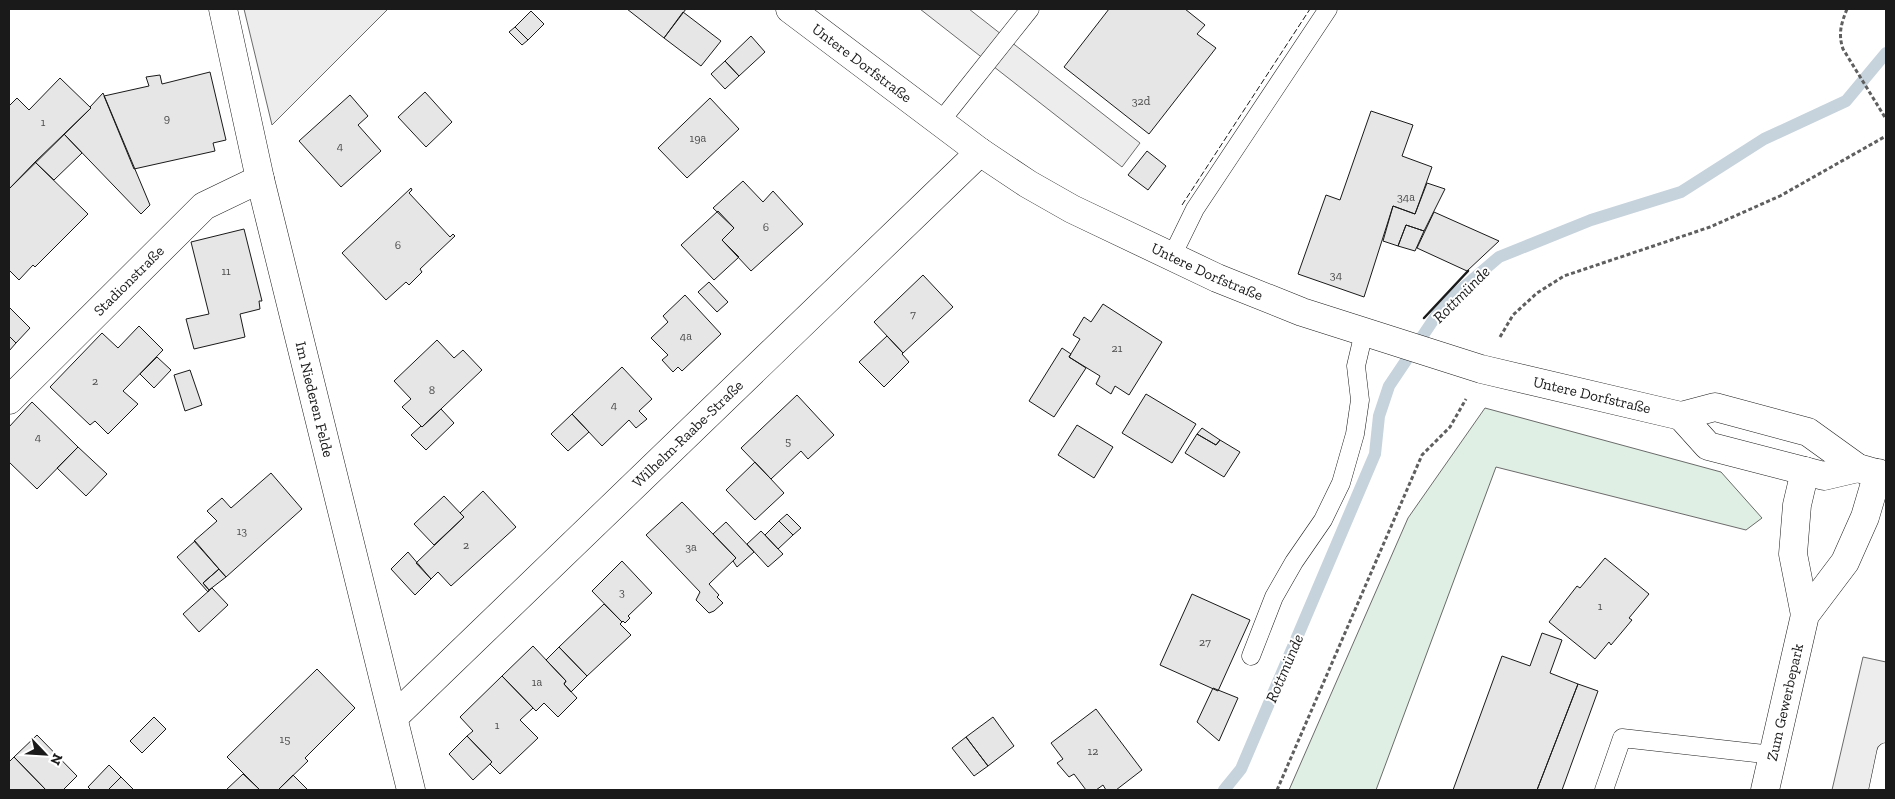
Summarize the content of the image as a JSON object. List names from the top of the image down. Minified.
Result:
{"streets":{"street":["Untere Dorfstraße","Stadionstraße","Im Niederen Felde","Wilhelm-Raabe-Straße","Zum Gewerbepark"]},"crossings":[["Untere Dorfstraße","Wilhelm-Raabe-Straße"],["Untere Dorfstraße","Zum Gewerbepark"],["Stadionstraße","Im Niederen Felde"],["Im Niederen Felde","Wilhelm-Raabe-Straße"]],"water":["Rottmünde"],"house_numbers":["32d","9","1","19a","4","34a","6","6","11","34","7","4a","21","2","8","4","4","5","13","2","3a","3","1","27","1a","1","15","12"],"north":"bottom right"}
